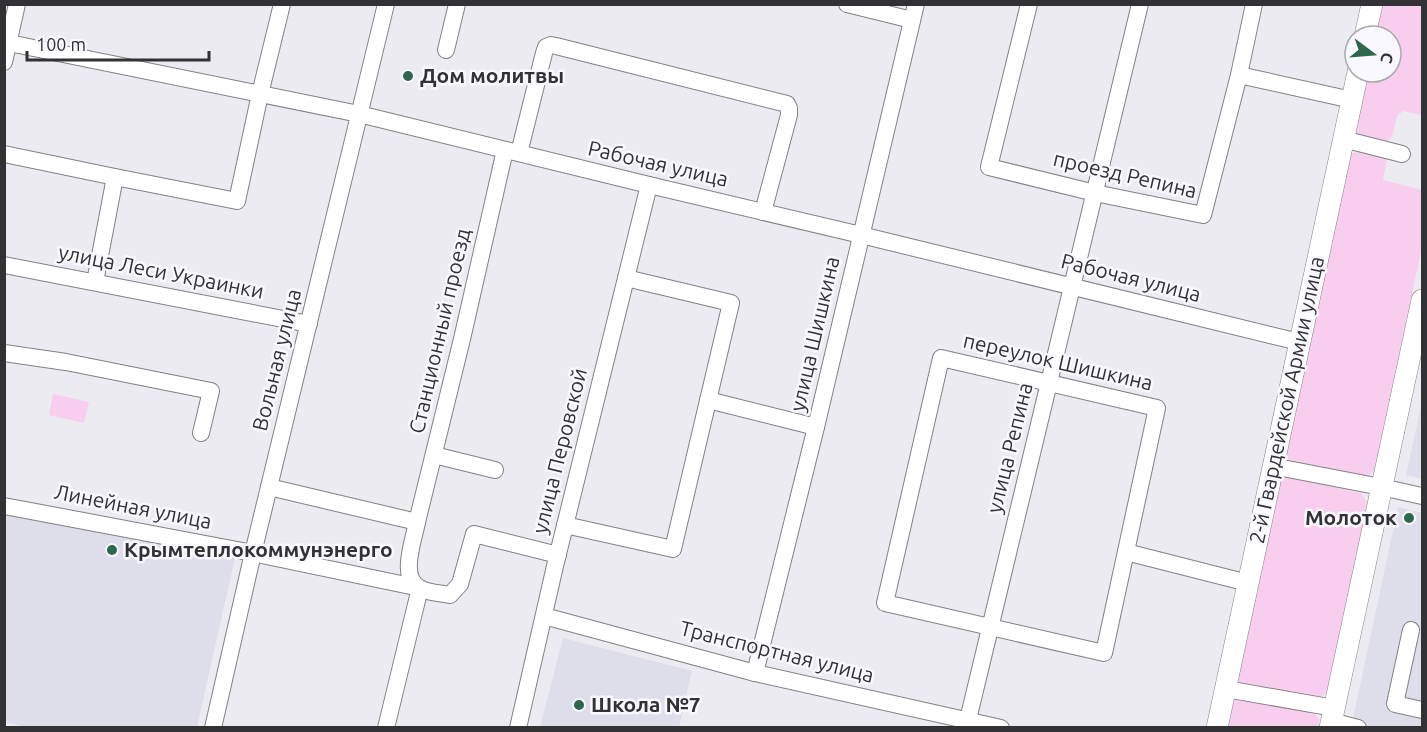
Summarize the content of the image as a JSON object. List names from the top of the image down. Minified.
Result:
{"streets":{"main road":["2-й Гвардейской Армии улица"],"street":["Рабочая улица","проезд Репина","улица Леси Украинки","Станционный проезд","улица Шишкина","Вольная улица","переулок Шишкина","улица Репина","улица Перовской","Линейная улица","Транспортная улица"]},"crossings":[["Рабочая улица","Станционный проезд"],["Рабочая улица","улица Шишкина"],["Рабочая улица","Вольная улица"],["Рабочая улица","2-й Гвардейской Армии улица"],["Рабочая улица","улица Репина"],["Рабочая улица","улица Перовской"],["проезд Репина","улица Репина"],["улица Леси Украинки","Вольная улица"],["Станционный проезд","Линейная улица"],["улица Шишкина","Транспортная улица"],["Вольная улица","Линейная улица"],["переулок Шишкина","улица Репина"],["улица Репина","Транспортная улица"],["улица Перовской","Линейная улица"],["улица Перовской","Транспортная улица"]],"places":["Дом молитвы","Молоток","Крымтеплокоммунэнерго","Школа №7"],"scale_bar":"100 m","north":"right"}
